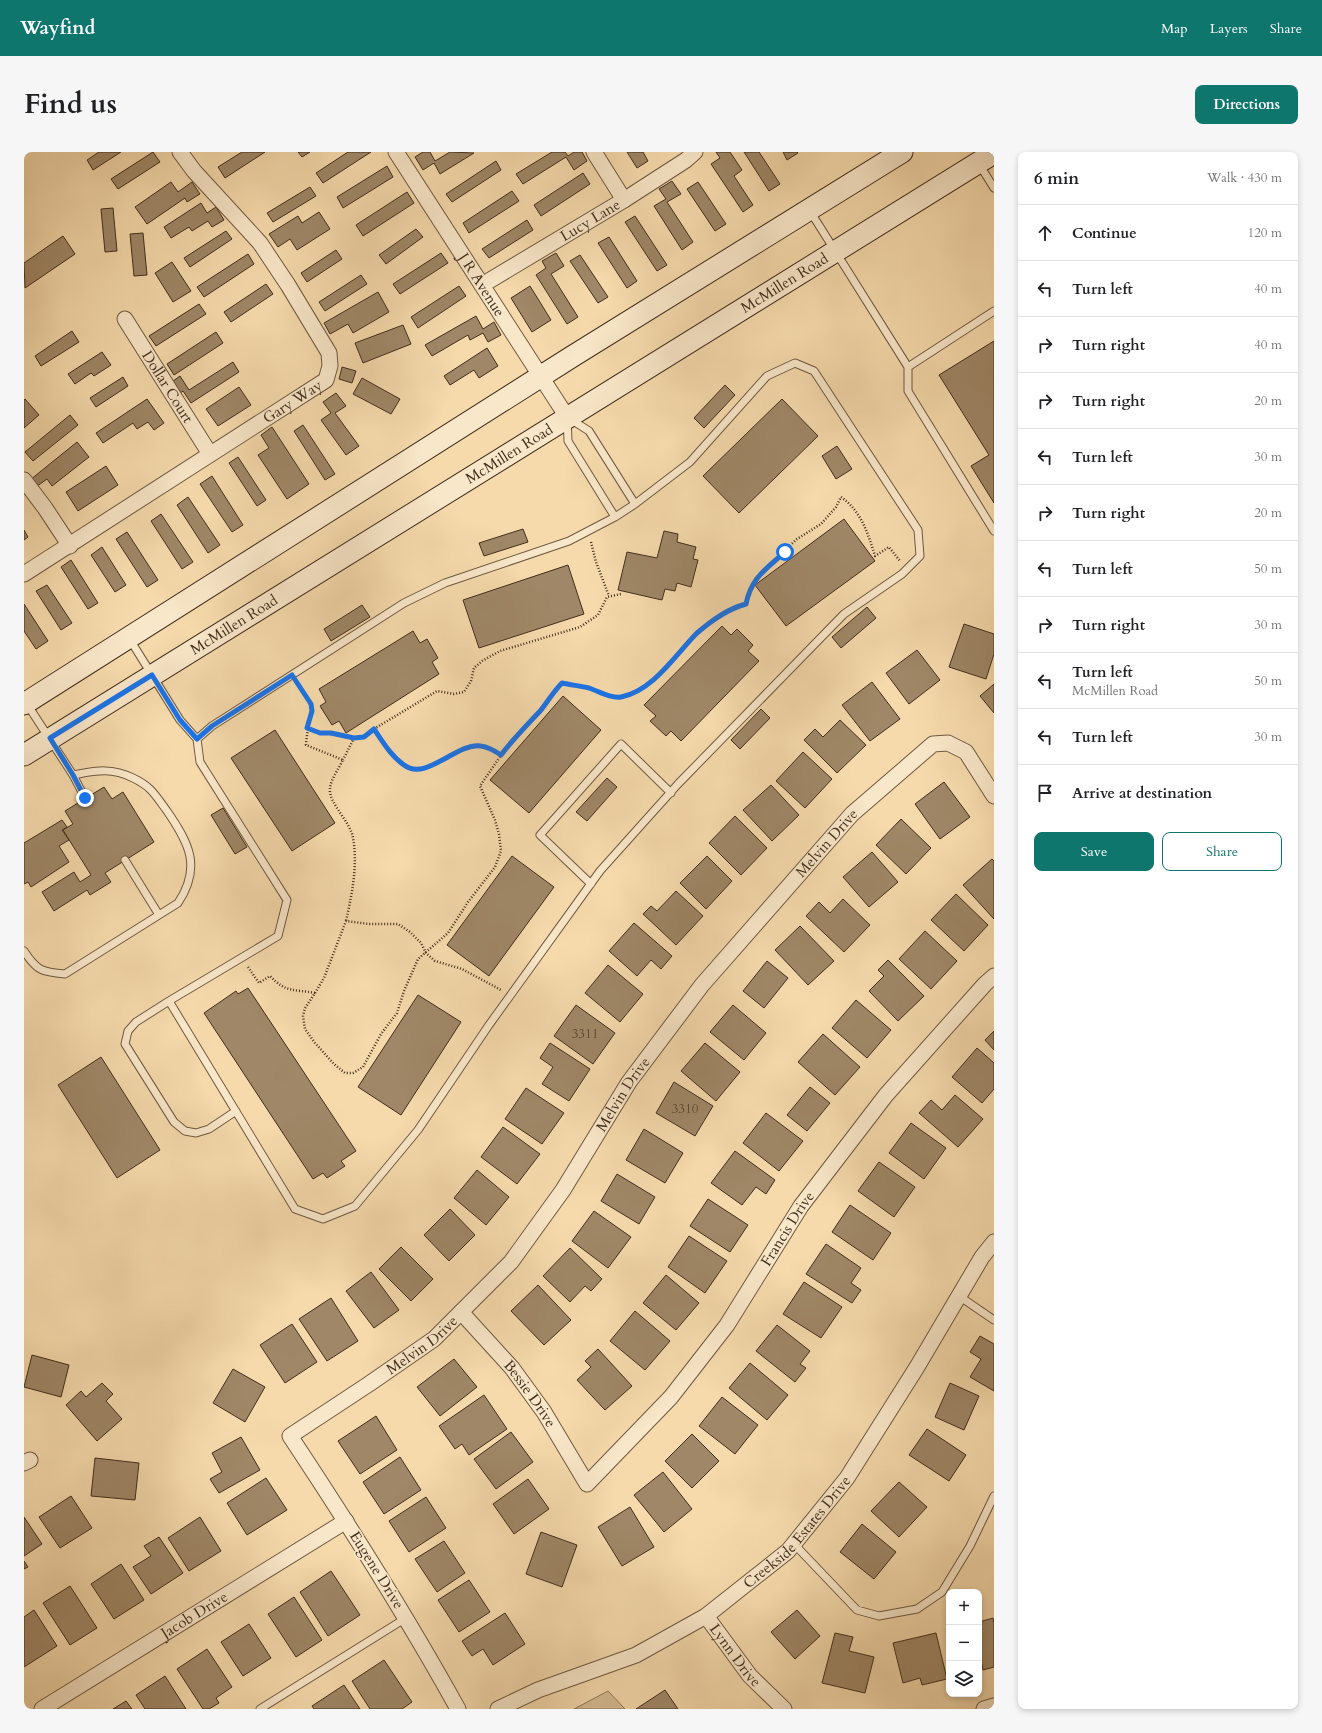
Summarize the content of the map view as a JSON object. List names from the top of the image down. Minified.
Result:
{"streets":{"main road":["McMillen Road"],"street":["Lucy Lane","J R Avenue","Dollar Court","Gary Way","Melvin Drive","Francis Drive","Bessie Drive","Creekside Estates Drive","Eugene Drive","Jacob Drive","Lynn Drive"]},"crossings":[["Lucy Lane","J R Avenue"],["McMillen Road","J R Avenue"],["Dollar Court","Gary Way"],["Melvin Drive","Bessie Drive"],["Melvin Drive","Eugene Drive"],["Francis Drive","Bessie Drive"],["Creekside Estates Drive","Lynn Drive"],["Eugene Drive","Jacob Drive"]],"house_numbers":["3311","3310"],"page":{"header":"Wayfind","nav":["Map","Layers","Share"],"title":"Find us","buttons":["Directions",["Save","Share"]],"heading":["6 min","Walk · 430 m"],"list":[["Continue","120 m"],["Turn left","40 m"],["Turn right","40 m"],["Turn right","20 m"],["Turn left","30 m"],["Turn right","20 m"],["Turn left","50 m"],["Turn right","30 m"],["Turn left","McMillen Road","50 m"],["Turn left","30 m"],"Arrive at destination"],"map_buttons":["+","−"]}}
